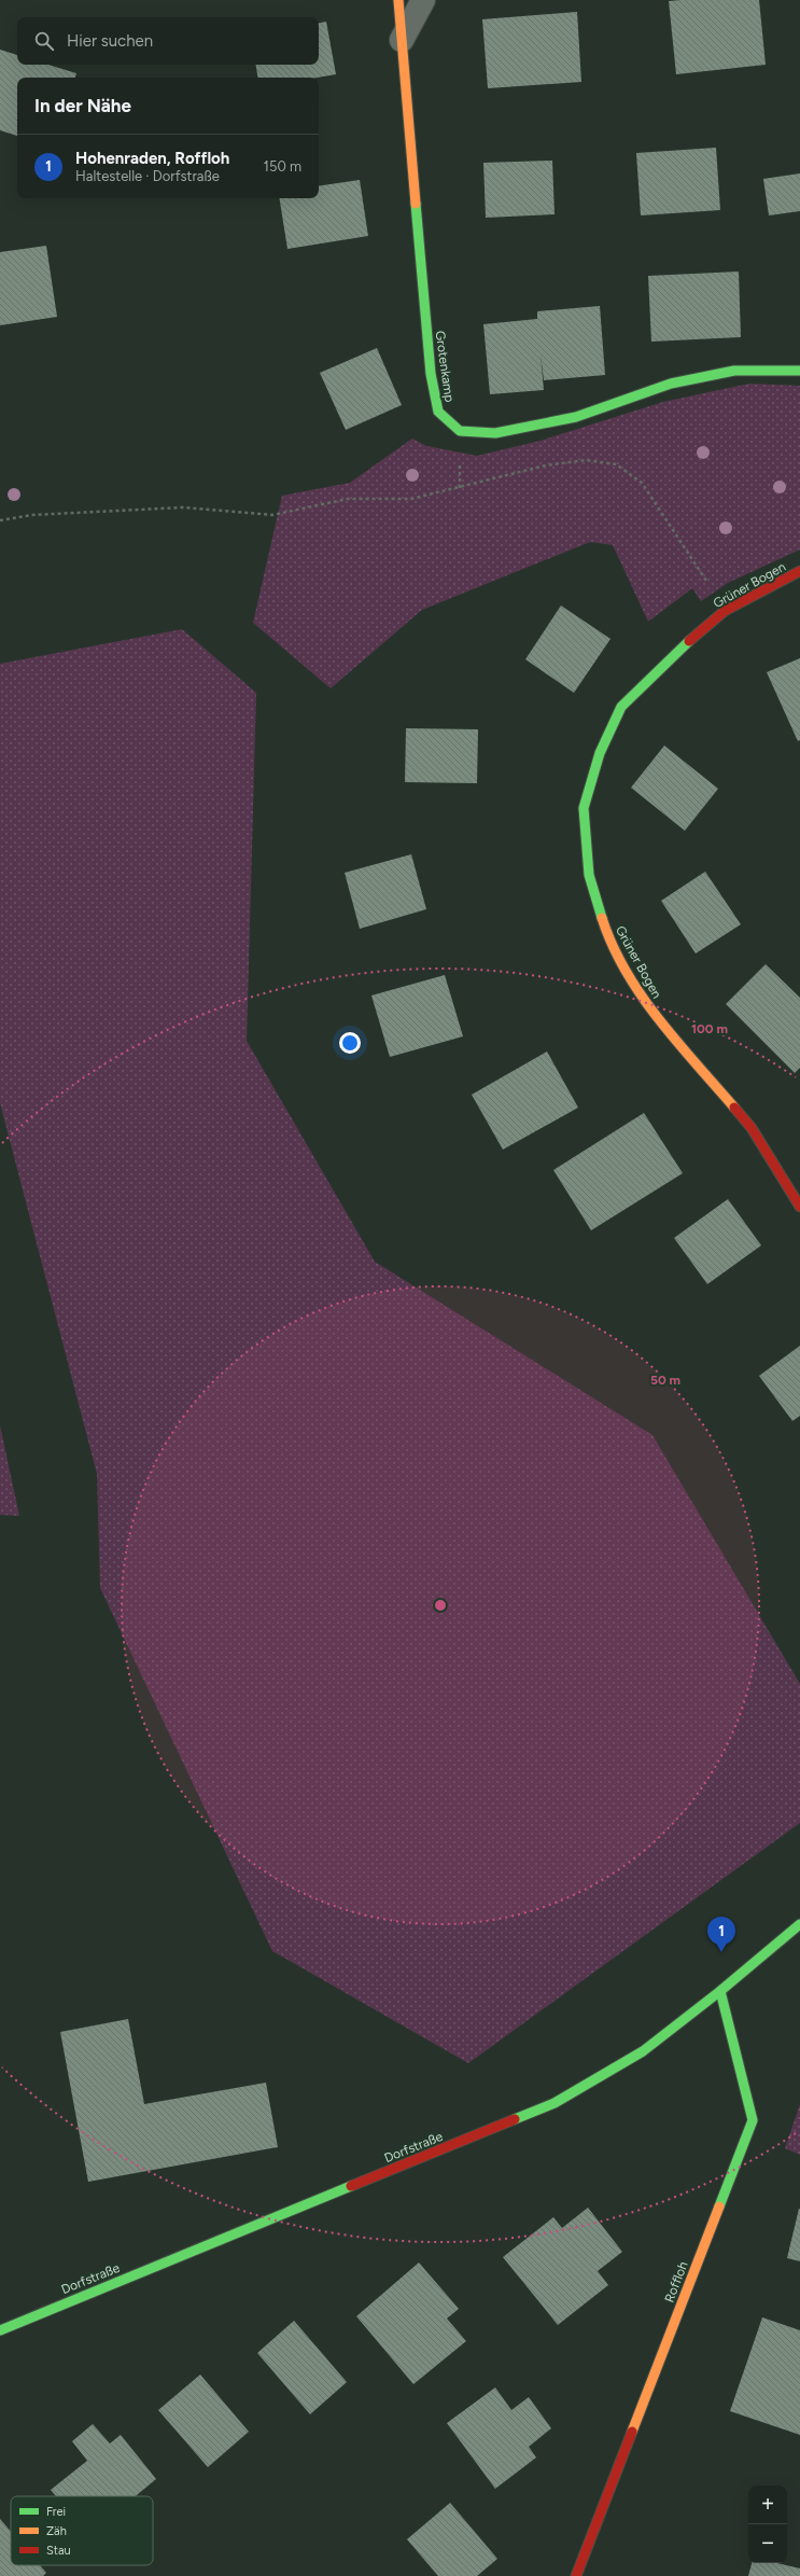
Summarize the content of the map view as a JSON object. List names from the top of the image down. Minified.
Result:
{"streets":{"street":["Grotenkamp","Grüner Bogen","Dorfstraße","Roffloh"]},"crossings":[["Dorfstraße","Roffloh"]],"legend":["Frei","Zäh","Stau"],"page":{"search":"Hier suchen","heading":"In der Nähe","list":[{"mark":"1","name":"Hohenraden, Roffloh","note":"Haltestelle · Dorfstraße","value":"150 m"}],"pins":"1","map_buttons":["+","−"]},"rings":["100 m","50 m"]}
